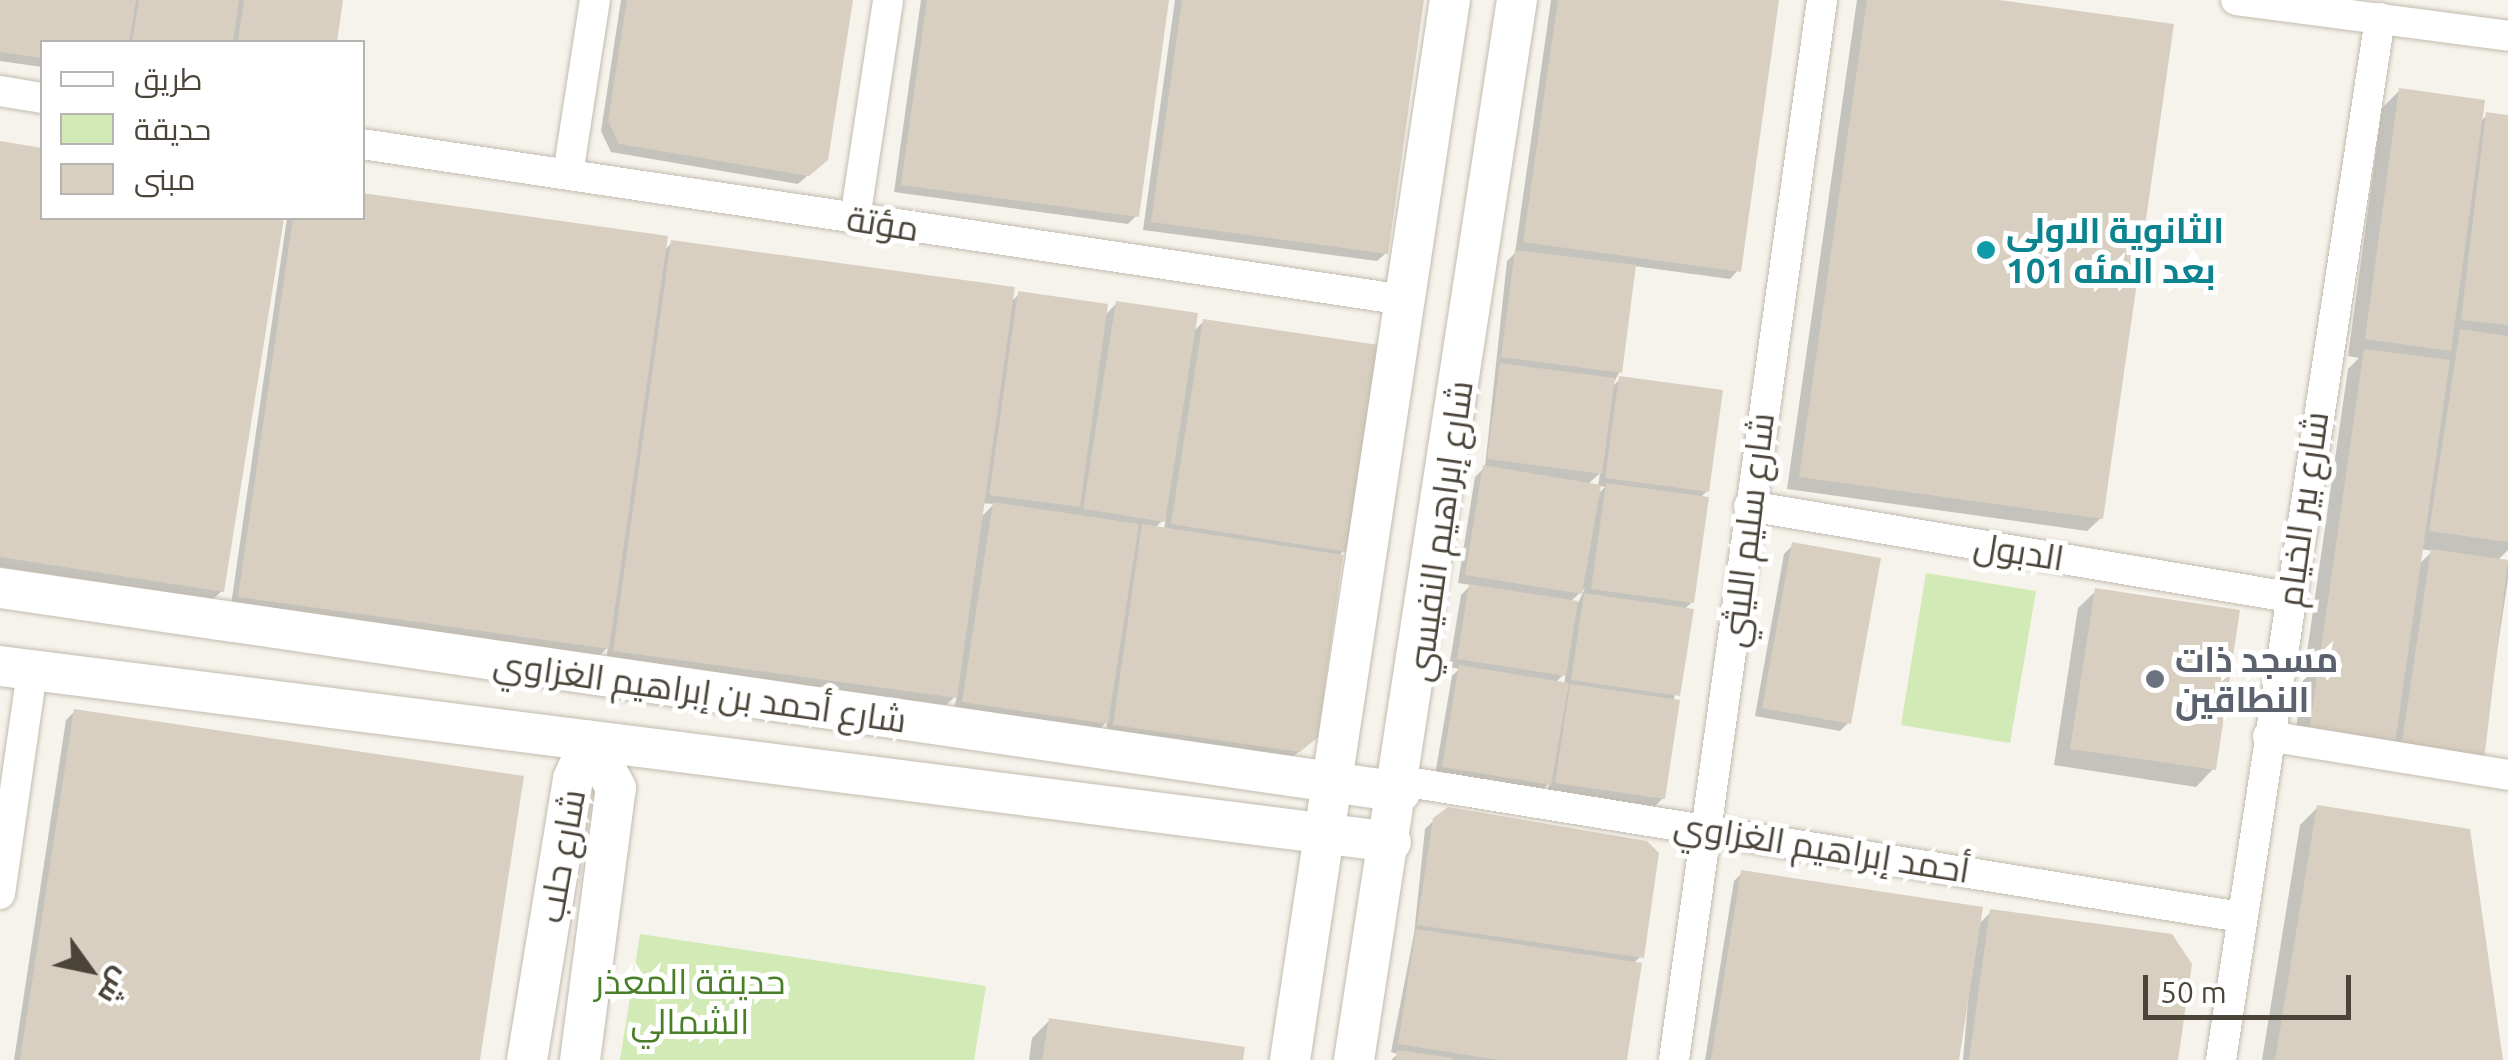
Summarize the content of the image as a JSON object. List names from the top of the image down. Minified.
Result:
{"streets":{"street":["مؤتة","شارع بير الخيام","شارع سليم الليثي","شارع إبراهيم النفيسي","الدبول","شارع أحمد بن إبراهيم الغزاوي","أحمد إبراهيم الغزاوي","شارع حلب"]},"crossings":[["مؤتة","شارع إبراهيم النفيسي"],["شارع بير الخيام","الدبول"],["شارع بير الخيام","أحمد إبراهيم الغزاوي"],["شارع سليم الليثي","الدبول"],["شارع سليم الليثي","أحمد إبراهيم الغزاوي"],["شارع إبراهيم النفيسي","شارع أحمد بن إبراهيم الغزاوي"],["شارع إبراهيم النفيسي","أحمد إبراهيم الغزاوي"],["شارع أحمد بن إبراهيم الغزاوي","أحمد إبراهيم الغزاوي"],["شارع أحمد بن إبراهيم الغزاوي","شارع حلب"]],"parks":["حديقة المعذر الشمالي"],"places":["الثانوية الاولى بعد المئه 101","مسجد ذات النطاقين"],"legend":["طريق","حديقة","مبنى"],"scale_bar":"50 m","north":"bottom right"}
